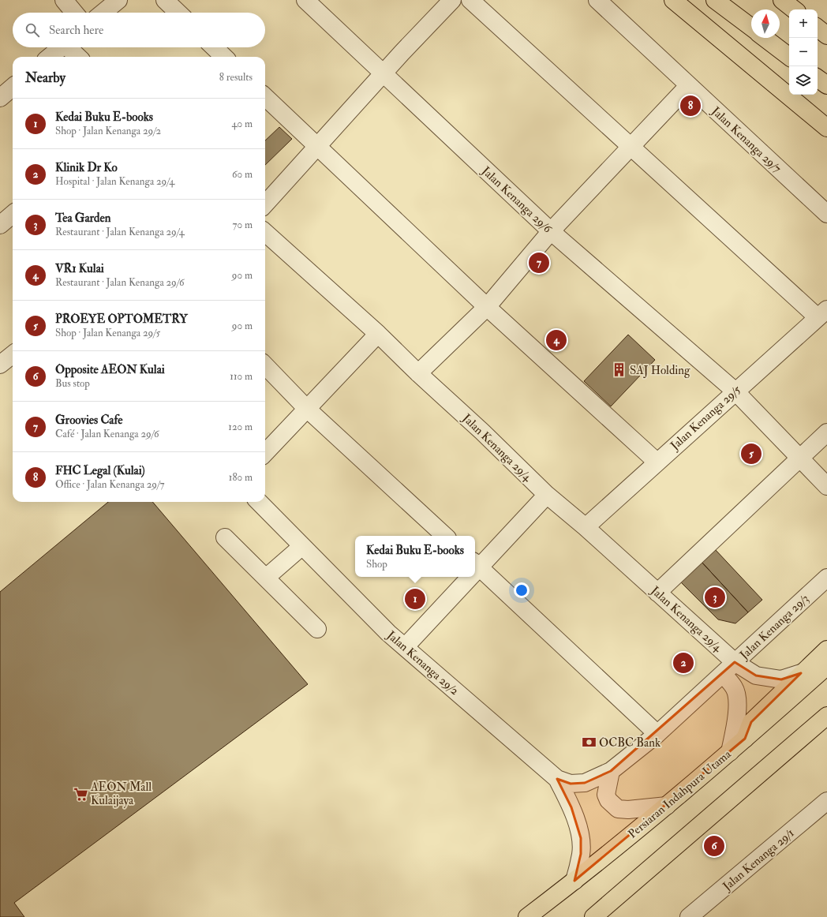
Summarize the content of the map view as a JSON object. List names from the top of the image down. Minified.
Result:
{"streets":{"main road":["Persiaran Indahpura Utama"],"street":["Jalan Kenanga 29/7","Jalan Kenanga 29/6","Jalan Kenanga 29/5","Jalan Kenanga 29/4","Jalan Kenanga 29/3","Jalan Kenanga 29/2","Jalan Kenanga 29/1"]},"crossings":[["Jalan Kenanga 29/6","Jalan Kenanga 29/5"],["Jalan Kenanga 29/5","Jalan Kenanga 29/4"],["Jalan Kenanga 29/4","Jalan Kenanga 29/3"],["Jalan Kenanga 29/3","Jalan Kenanga 29/2"]],"places":{"building":["SAJ Holding"],"bank":["OCBC Bank"],"supermarket":["AEON Mall Kulaijaya"]},"north":"top","page":{"map_buttons":["+","−"],"search":"Search here","heading":["Nearby","8 results"],"pins":["8","7","4","5","3","1","2","6"],"list":[{"mark":"1","name":"Kedai Buku E-books","note":"Shop · Jalan Kenanga 29/2","value":"40 m"},{"mark":"2","name":"Klinik Dr Ko","note":"Hospital · Jalan Kenanga 29/4","value":"60 m"},{"mark":"3","name":"Tea Garden","note":"Restaurant · Jalan Kenanga 29/4","value":"70 m"},{"mark":"4","name":"VR1 Kulai","note":"Restaurant · Jalan Kenanga 29/6","value":"90 m"},{"mark":"5","name":"PROEYE OPTOMETRY","note":"Shop · Jalan Kenanga 29/5","value":"90 m"},{"mark":"6","name":"Opposite AEON Kulai","note":"Bus stop","value":"110 m"},{"mark":"7","name":"Groovies Cafe","note":"Café · Jalan Kenanga 29/6","value":"120 m"},{"mark":"8","name":"FHC Legal (Kulai)","note":"Office · Jalan Kenanga 29/7","value":"180 m"}],"popup":["Kedai Buku E-books","Shop"]}}
